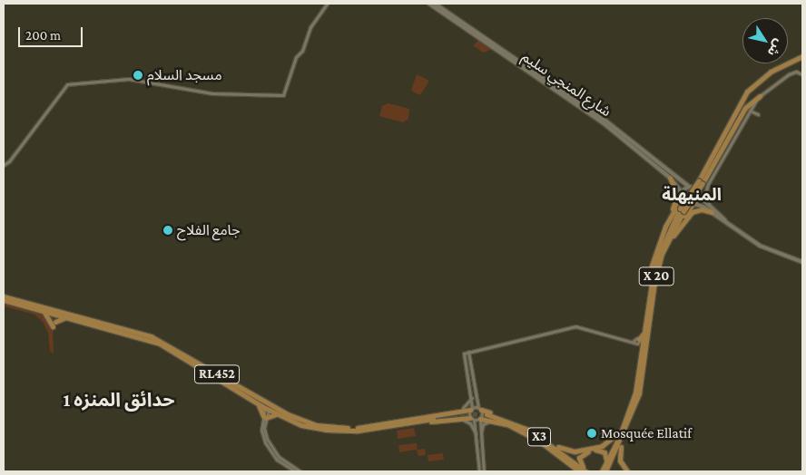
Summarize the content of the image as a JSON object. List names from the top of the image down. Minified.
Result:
{"streets":{"highway":["X 20","RL452","X3"],"main road":["شارع المنجي سليم"]},"crossings":[["شارع المنجي سليم","X 20"]],"districts":["المنيهلة","حدائق المنزه 1"],"places":["مسجد السلام","جامع الفلاح","Mosquée Ellatif"],"scale_bar":"200 m","north":"bottom right"}
